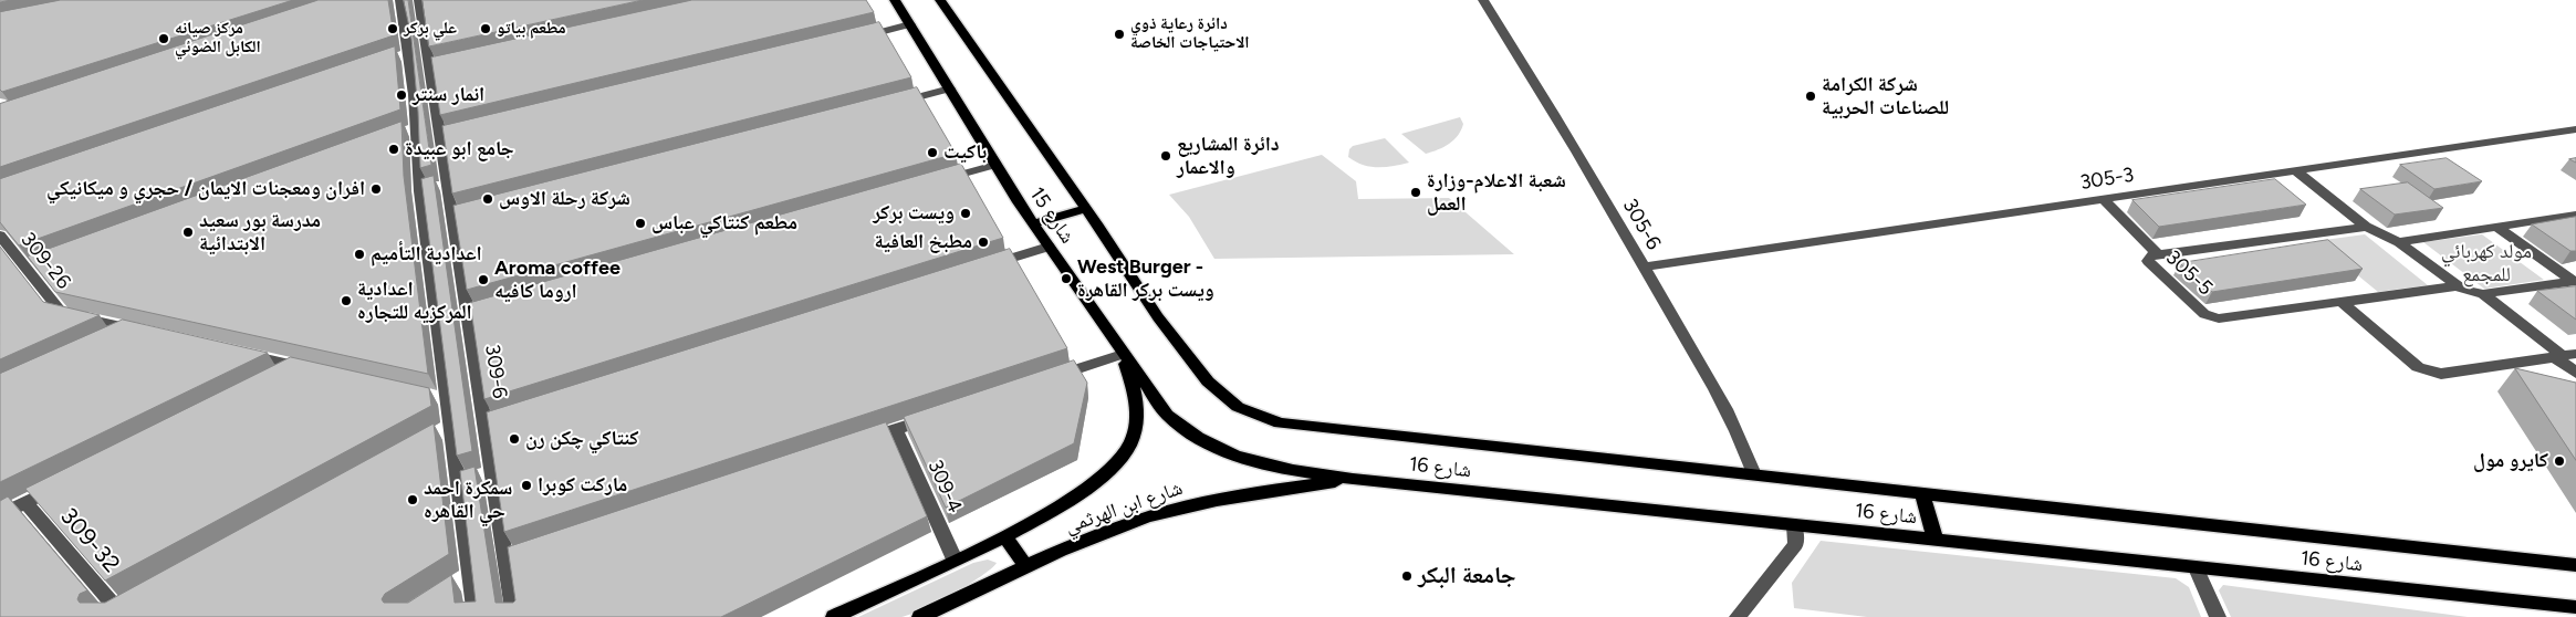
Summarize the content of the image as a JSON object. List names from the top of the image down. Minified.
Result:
{"streets":{"main road":["شارع 15","شارع 16","شارع ابن الهرثمي"],"street":["305-3","305-6","309-26","305-5","309-6","309-4","309-32"]},"crossings":[["305-3","305-6"],["شارع 15","شارع 16"],["شارع 15","شارع ابن الهرثمي"],["305-6","شارع 16"],["شارع 16","شارع ابن الهرثمي"],["309-4","شارع ابن الهرثمي"]],"parks":["مولد كهربائي للمجمع"],"places":["علي بركر","مطعم بياتو","دائرة رعاية ذوي الاحتياجات الخاصة","مركز صيانه الكابل الضوئي","انمار سنتر","شركة الكرامة للصناعات الحربية","جامع ابو عبيدة","باكيت","دائرة المشاريع والاعمار","افران ومعجنات الايمان / حجري و ميكانيكي","شعبة الاعلام-وزارة العمل","شركة رحلة الاوس","ويست بركر","مطعم كنتاكي عباس","مدرسة بور سعيد الابتدائية","مطبخ العافية","اعدادية التأميم","West Burger - ويست بركر القاهرة","Aroma coffee اروما كافيه","اعدادية المركزيه للتجاره","كنتاكي چكن رن","كايرو مول","ماركت كوبرا","سمكرة احمد حي القاهره","جامعة البكر"]}
